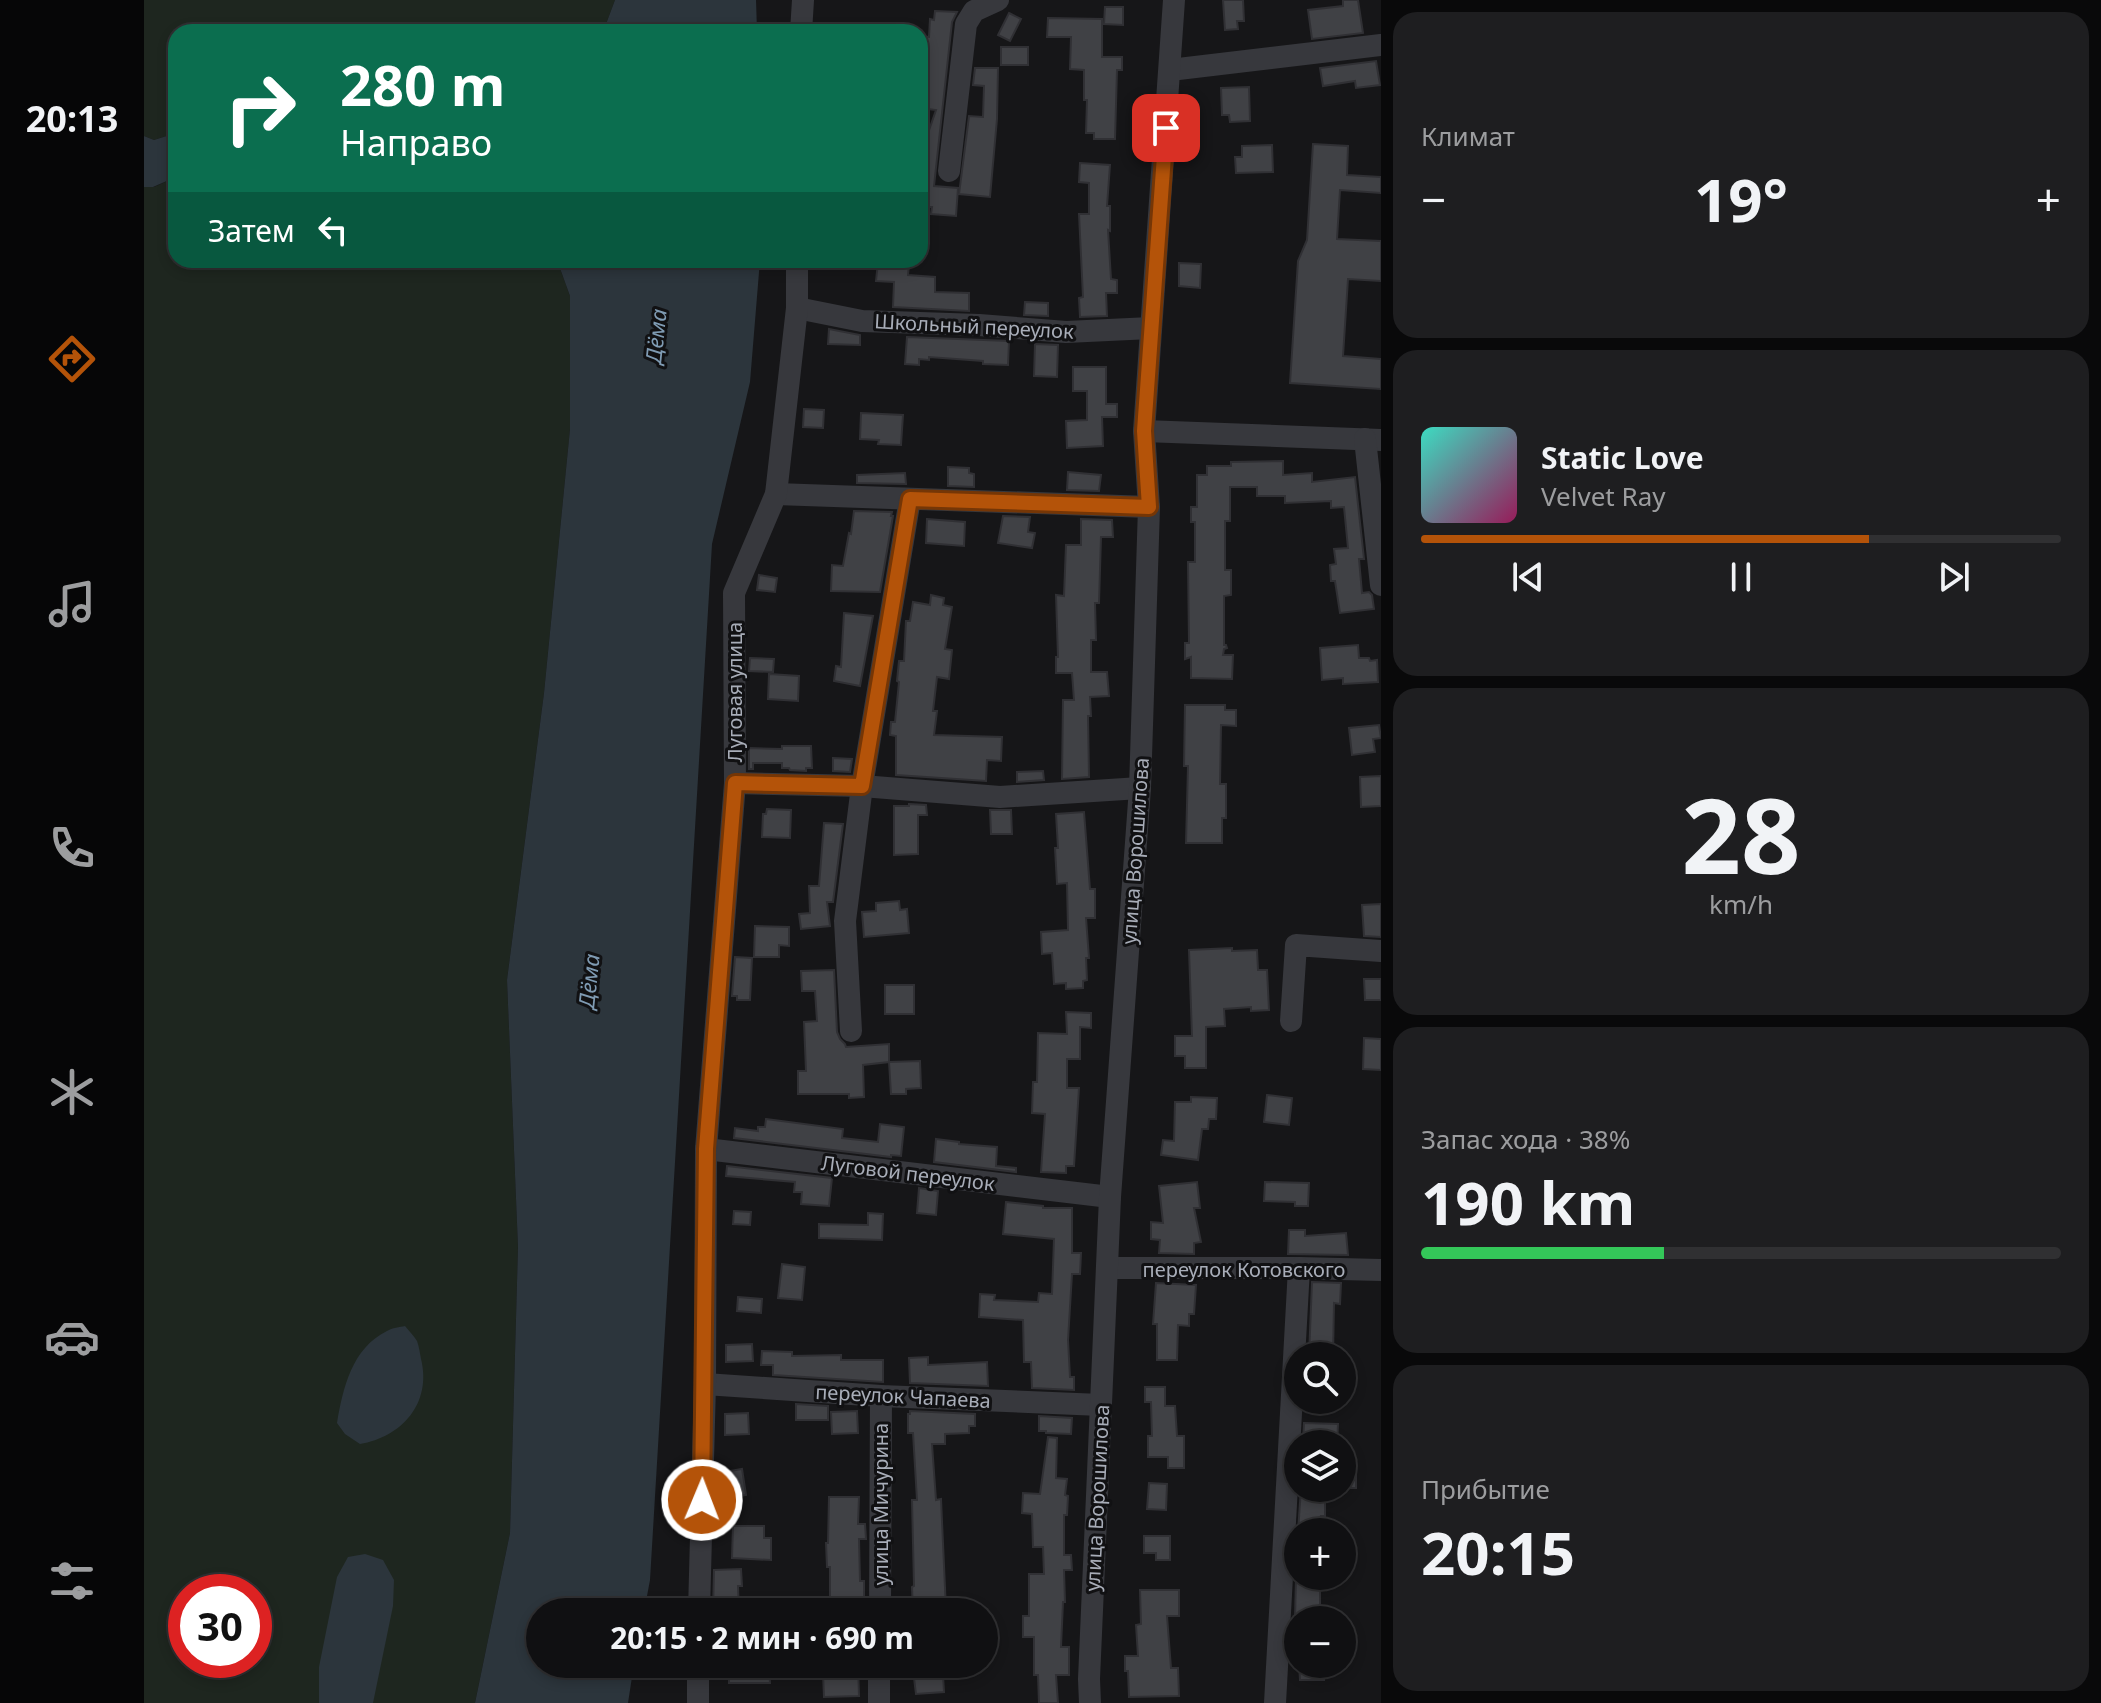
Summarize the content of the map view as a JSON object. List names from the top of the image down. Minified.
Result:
{"streets":{"street":["Школьный переулок","Луговая улица","улица Ворошилова","Луговой переулок","переулок Котовского","переулок Чапаева","улица Мичурина"]},"crossings":[["Школьный переулок","Луговая улица"],["Школьный переулок","улица Ворошилова"],["Луговая улица","Луговой переулок"],["Луговая улица","переулок Чапаева"],["улица Ворошилова","Луговой переулок"],["улица Ворошилова","переулок Котовского"],["улица Ворошилова","переулок Чапаева"],["переулок Чапаева","улица Мичурина"]],"water":["Дёма"],"page":{"tabs":"20:13","tile":["Климат",["28","km/h"],["Запас хода · 38%","190 km"],["Прибытие","20:15"]],"turn":["280 m","Направо"],"heat":["−","19°","+"],"then":"Затем","song":["Static Love","Velvet Ray"],"map_buttons":["+","−"],"limit":"30","trip":"20:15 · 2 мин · 690 m"}}
